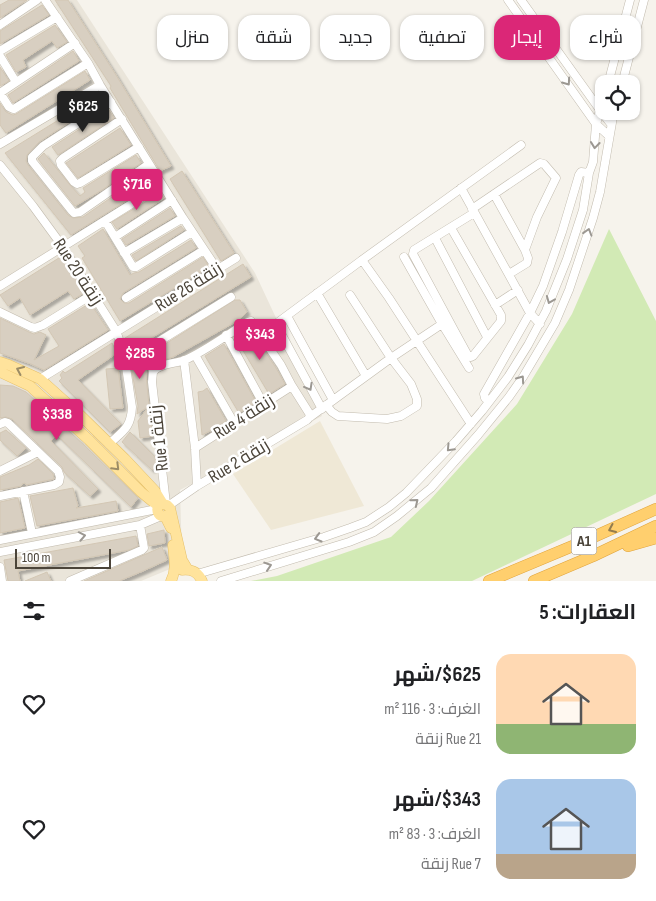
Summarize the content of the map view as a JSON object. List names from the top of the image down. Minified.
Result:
{"streets":{"highway":["A1"],"street":["Rue 20 زنقة","Rue 26 زنقة","Rue 4 زنقة","Rue 1 زنقة","Rue 2 زنقة"]},"crossings":[["Rue 20 زنقة","Rue 26 زنقة"],["Rue 1 زنقة","Rue 2 زنقة"]],"scale_bar":"100 m","page":{"chip":["شراء","إيجار","تصفية","جديد","شقة","منزل"],"price":["$625","$716","$343","$285","$338"],"scale":"100 m","heading":"العقارات: 5","list":[{"name":"$625/شهر","note":"الغرف: 3 · 116 m² · Rue 21 زنقة"},{"name":"$343/شهر","note":"الغرف: 3 · 83 m² · Rue 7 زنقة"}]}}
